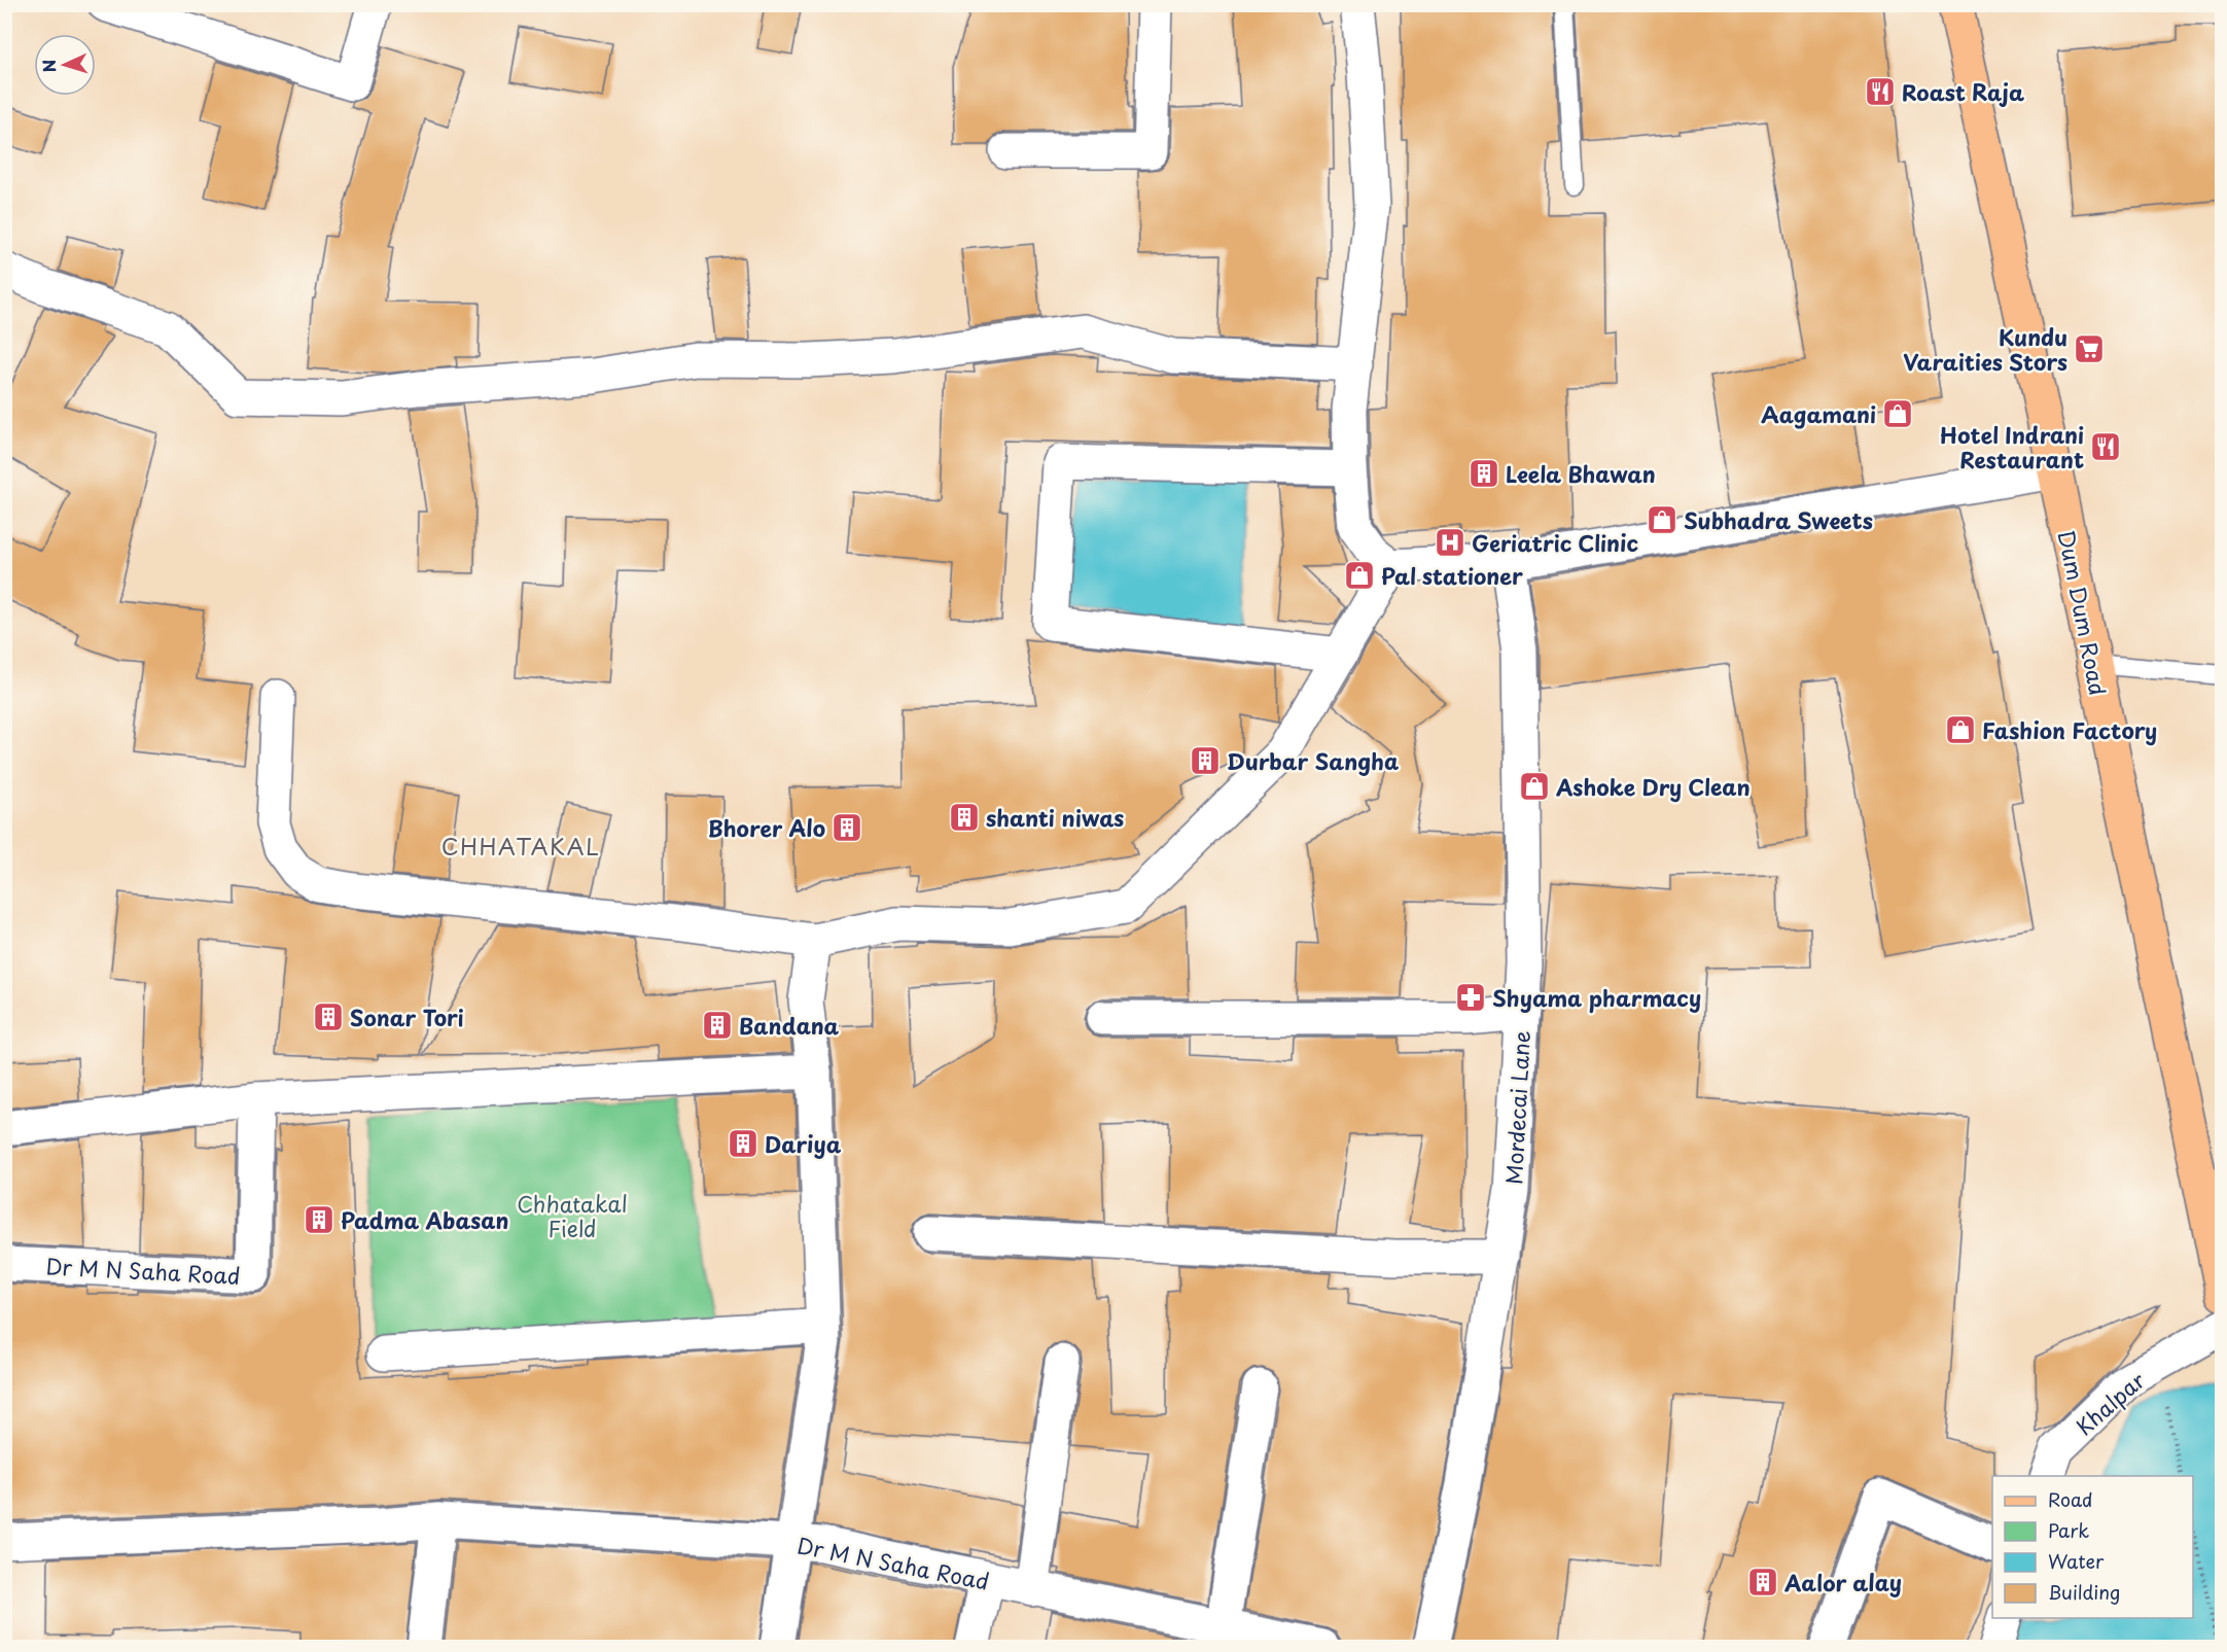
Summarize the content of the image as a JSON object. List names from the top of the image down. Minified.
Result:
{"streets":{"main road":["Dum Dum Road"],"street":["Mordecai Lane","Dr M N Saha Road","Khalpar"]},"districts":["CHHATAKAL"],"parks":["Chhatakal Field"],"places":{"restaurant":["Roast Raja","Hotel Indrani Restaurant"],"supermarket":["Kundu Varaities Stors"],"shop":["Aagamani","Subhadra Sweets","Pal stationer","Fashion Factory","Ashoke Dry Clean"],"building":["Leela Bhawan","Durbar Sangha","shanti niwas","Bhorer Alo","Sonar Tori","Bandana","Dariya","Padma Abasan","Aalor alay"],"hospital":["Geriatric Clinic"],"pharmacy":["Shyama pharmacy"]},"legend":["Road","Park","Water","Building"],"north":"left"}
